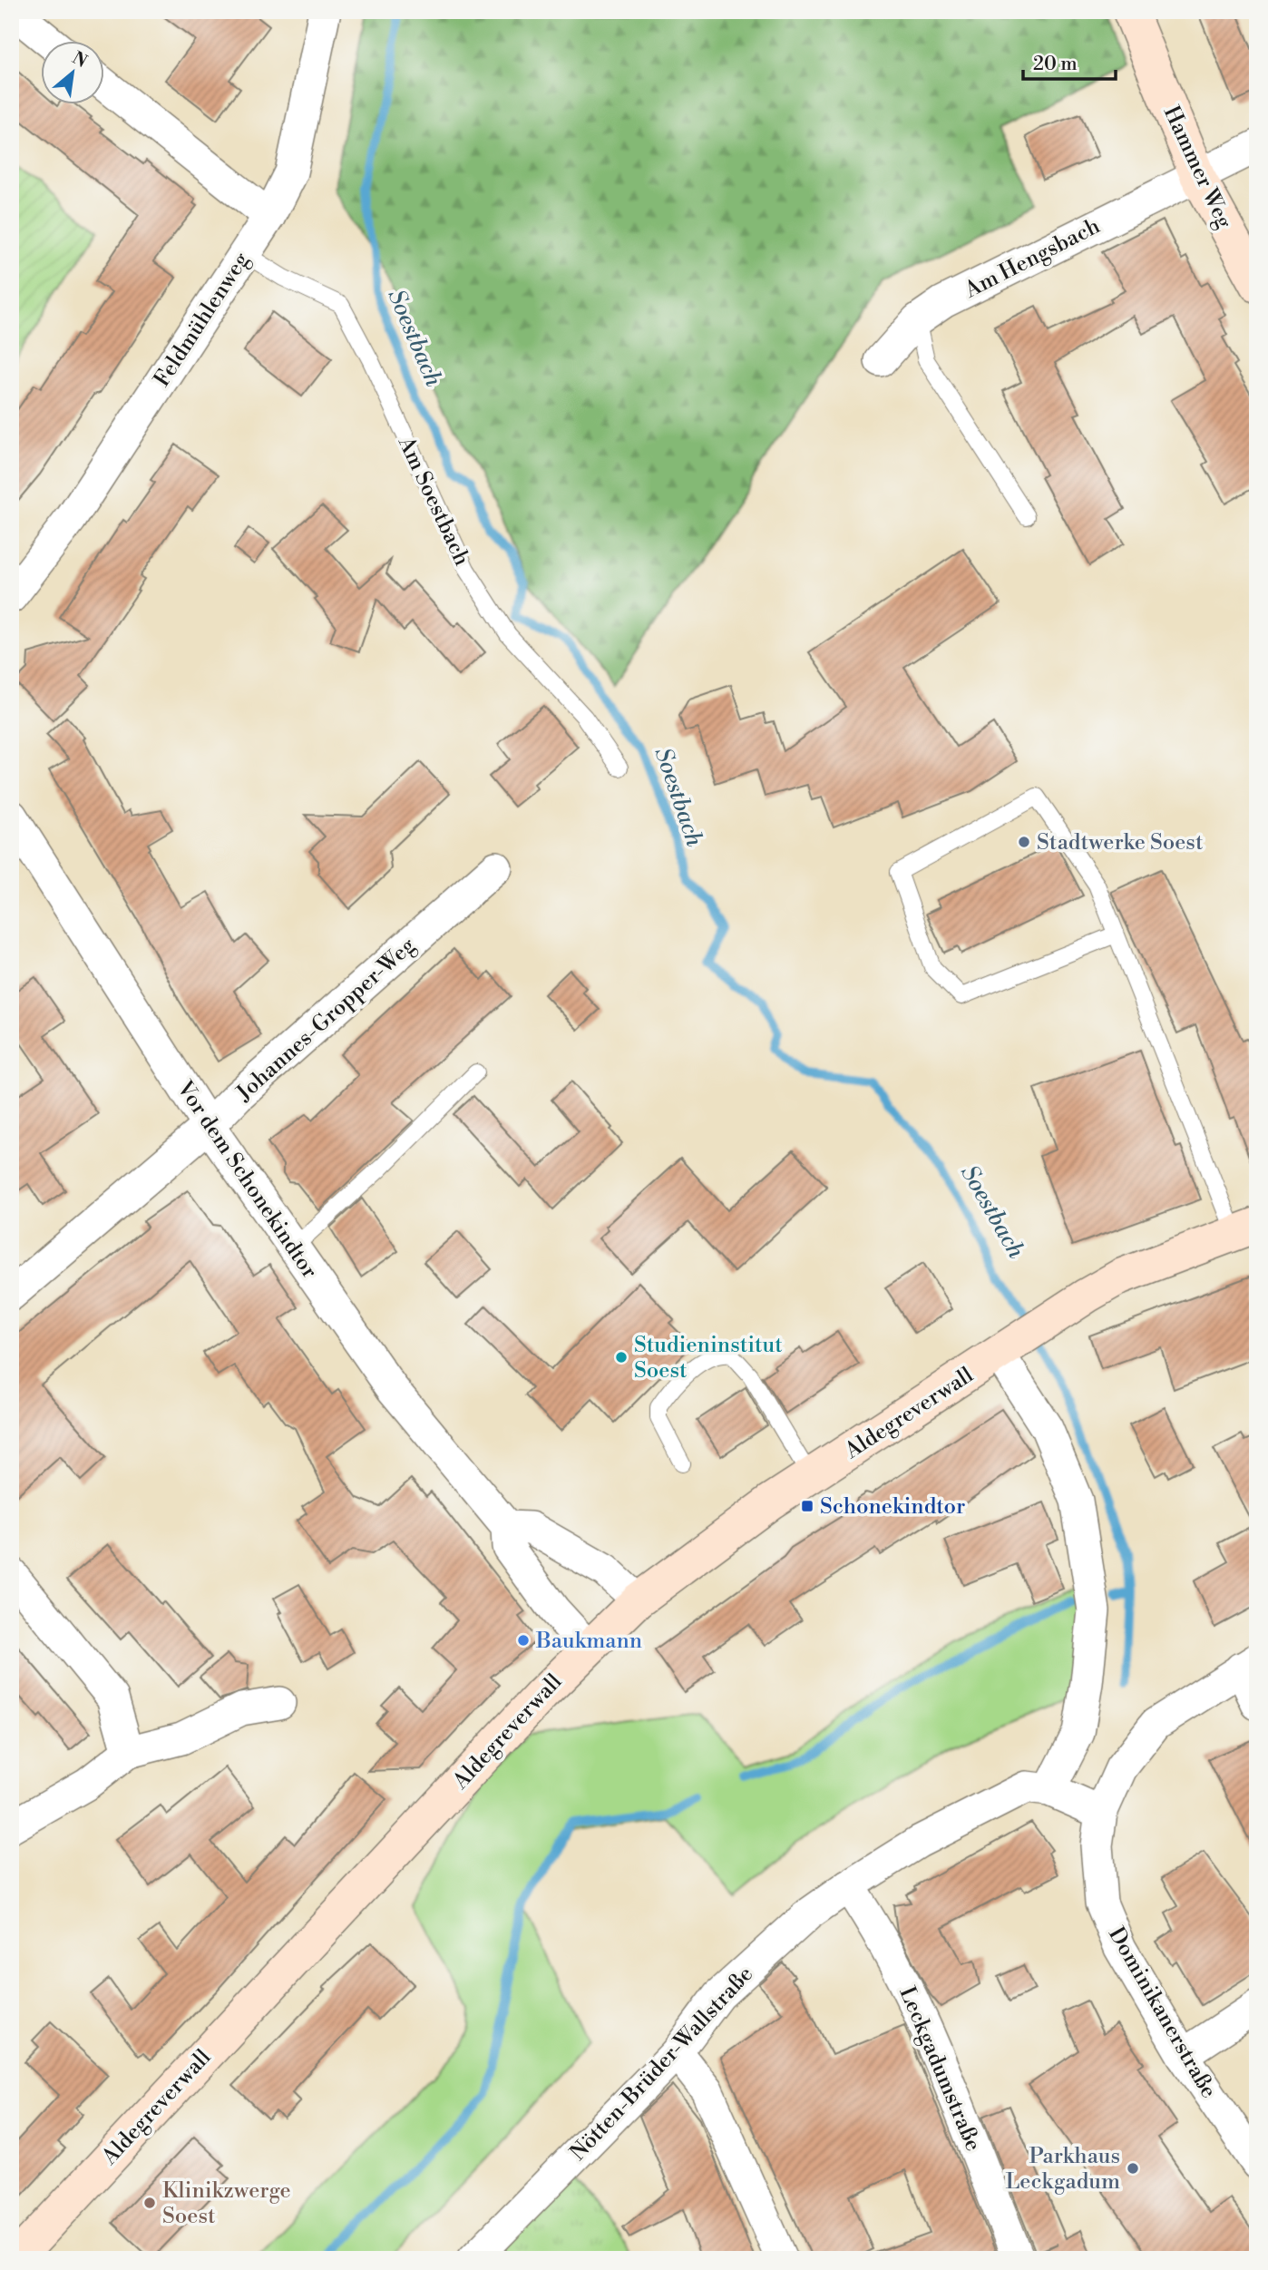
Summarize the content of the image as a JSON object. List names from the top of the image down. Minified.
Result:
{"streets":{"street":["Hammer Weg","Am Hengsbach","Feldmühlenweg","Johannes-Gropper-Weg","Vor dem Schonekindtor","Aldegreverwall","Dominikanerstraße","Nötten-Brüder-Wallstraße","Leckgadumstraße"],"lane":["Am Soestbach"]},"crossings":[["Hammer Weg","Am Hengsbach"],["Feldmühlenweg","Am Soestbach"],["Johannes-Gropper-Weg","Vor dem Schonekindtor"],["Vor dem Schonekindtor","Aldegreverwall"],["Dominikanerstraße","Nötten-Brüder-Wallstraße"],["Nötten-Brüder-Wallstraße","Leckgadumstraße"]],"water":["Soestbach"],"places":{"other":["Stadtwerke Soest","Studieninstitut Soest","Baukmann","Parkhaus Leckgadum","Klinikzwerge Soest"],"transit":["Schonekindtor"]},"scale_bar":"20 m","north":"top right"}
